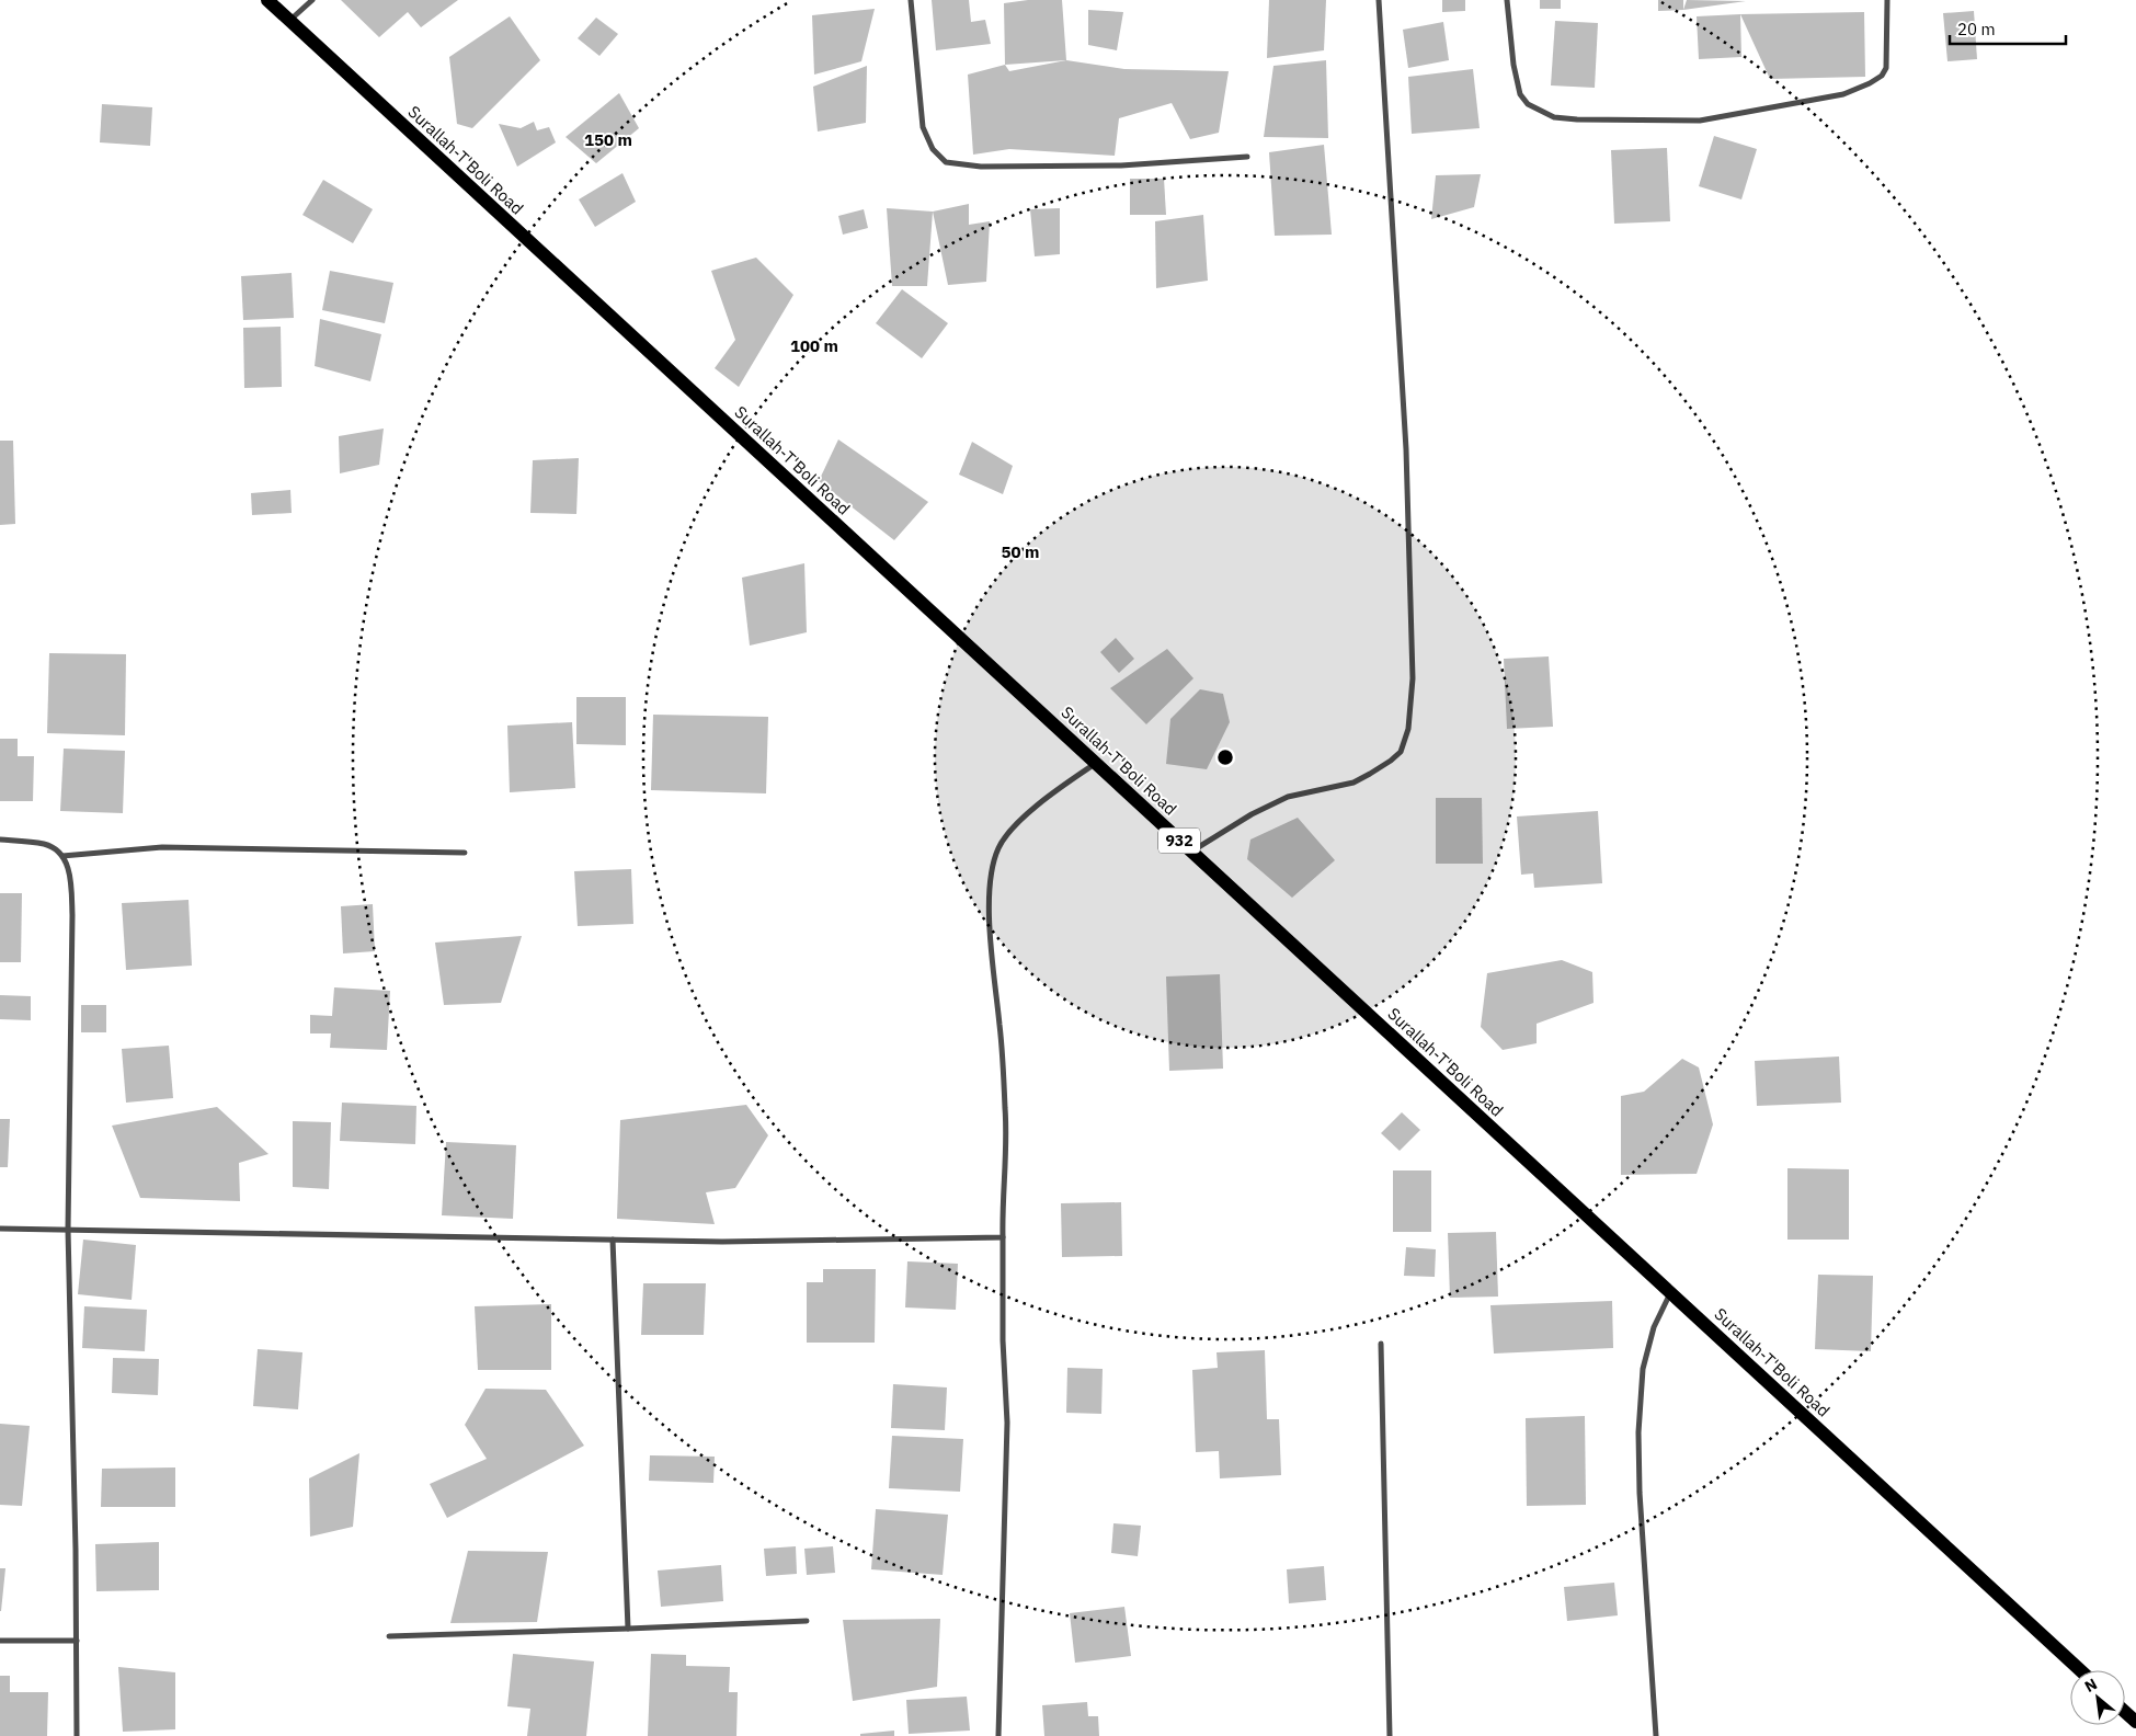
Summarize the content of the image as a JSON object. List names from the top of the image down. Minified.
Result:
{"streets":{"main road":["Surallah-T'Boli Road","932"]},"scale_bar":"20 m","north":"top left","rings":["150 m","100 m","50 m"]}
